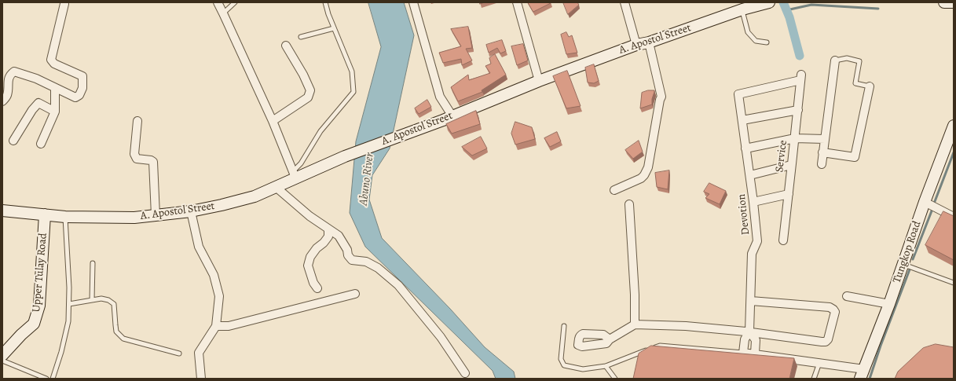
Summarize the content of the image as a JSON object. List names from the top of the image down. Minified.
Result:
{"streets":{"street":["A. Apostol Street","Service","Devotion","Tungkop Road","Upper Tulay Road"]},"crossings":[["A. Apostol Street","Upper Tulay Road"],["Service","Devotion"]],"water":["Abuno River"]}
